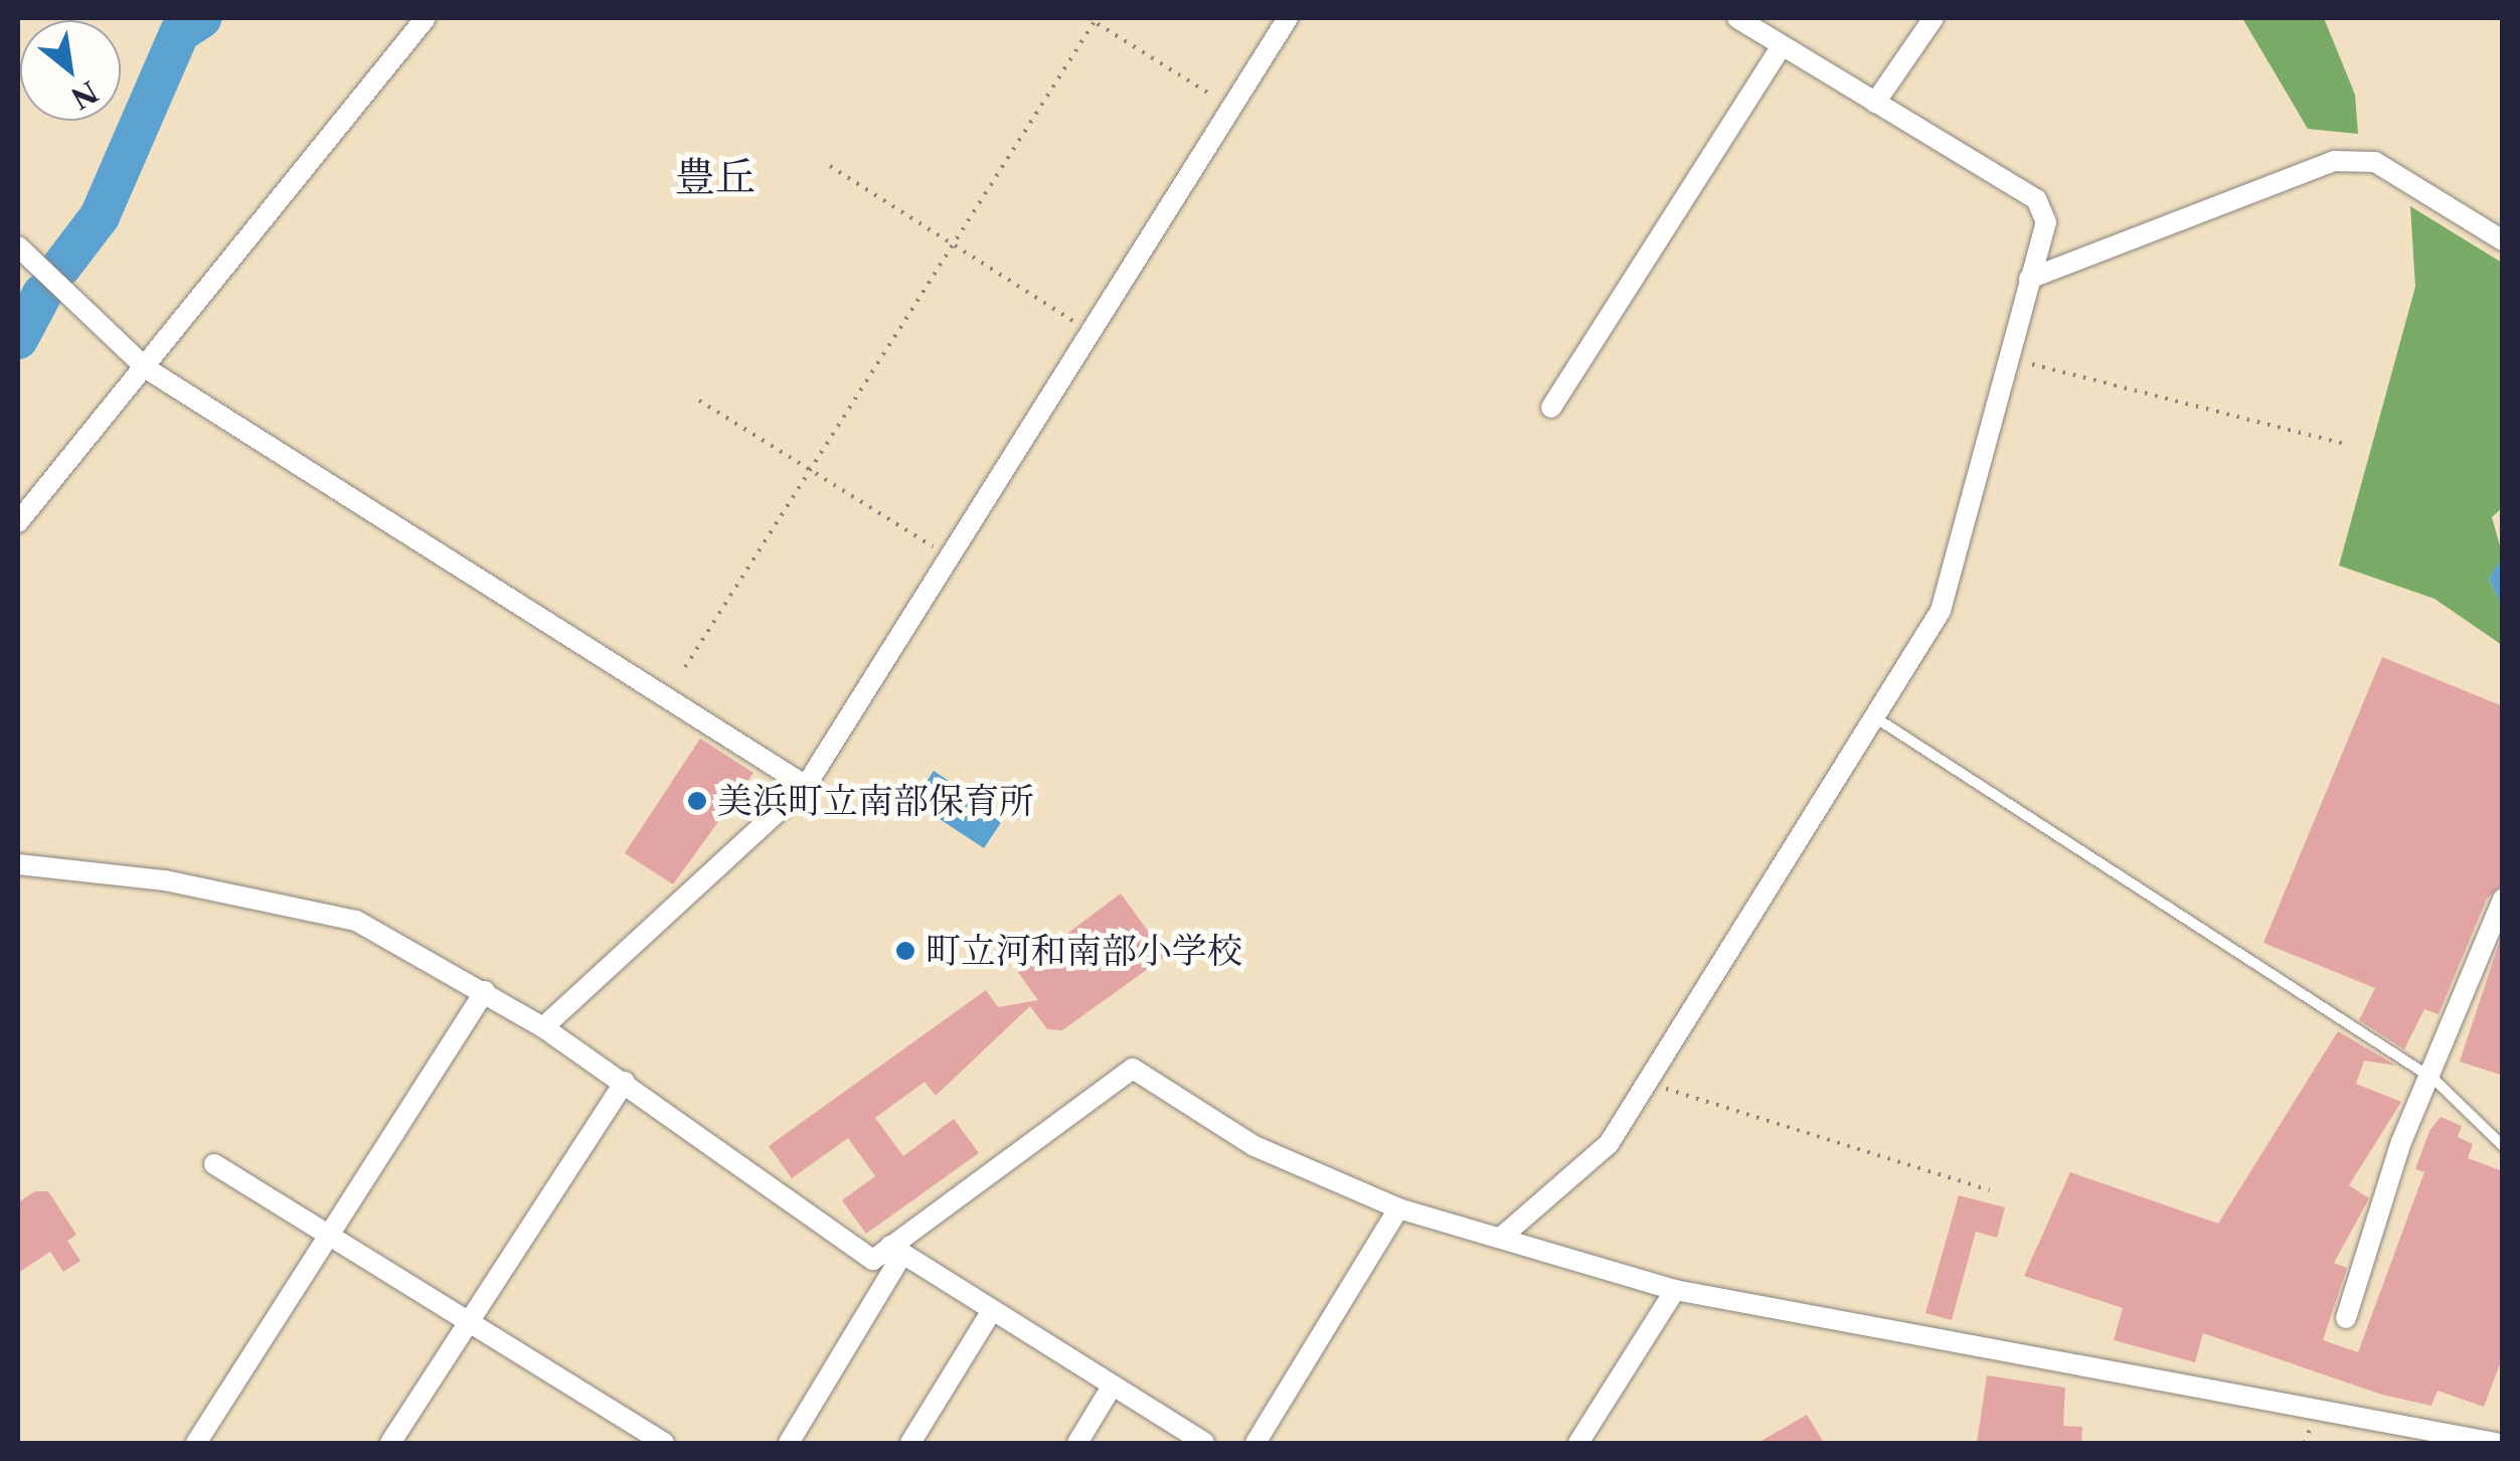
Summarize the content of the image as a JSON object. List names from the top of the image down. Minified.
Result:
{"districts":["豊丘"],"places":["美浜町立南部保育所","町立河和南部小学校"],"north":"bottom right"}
